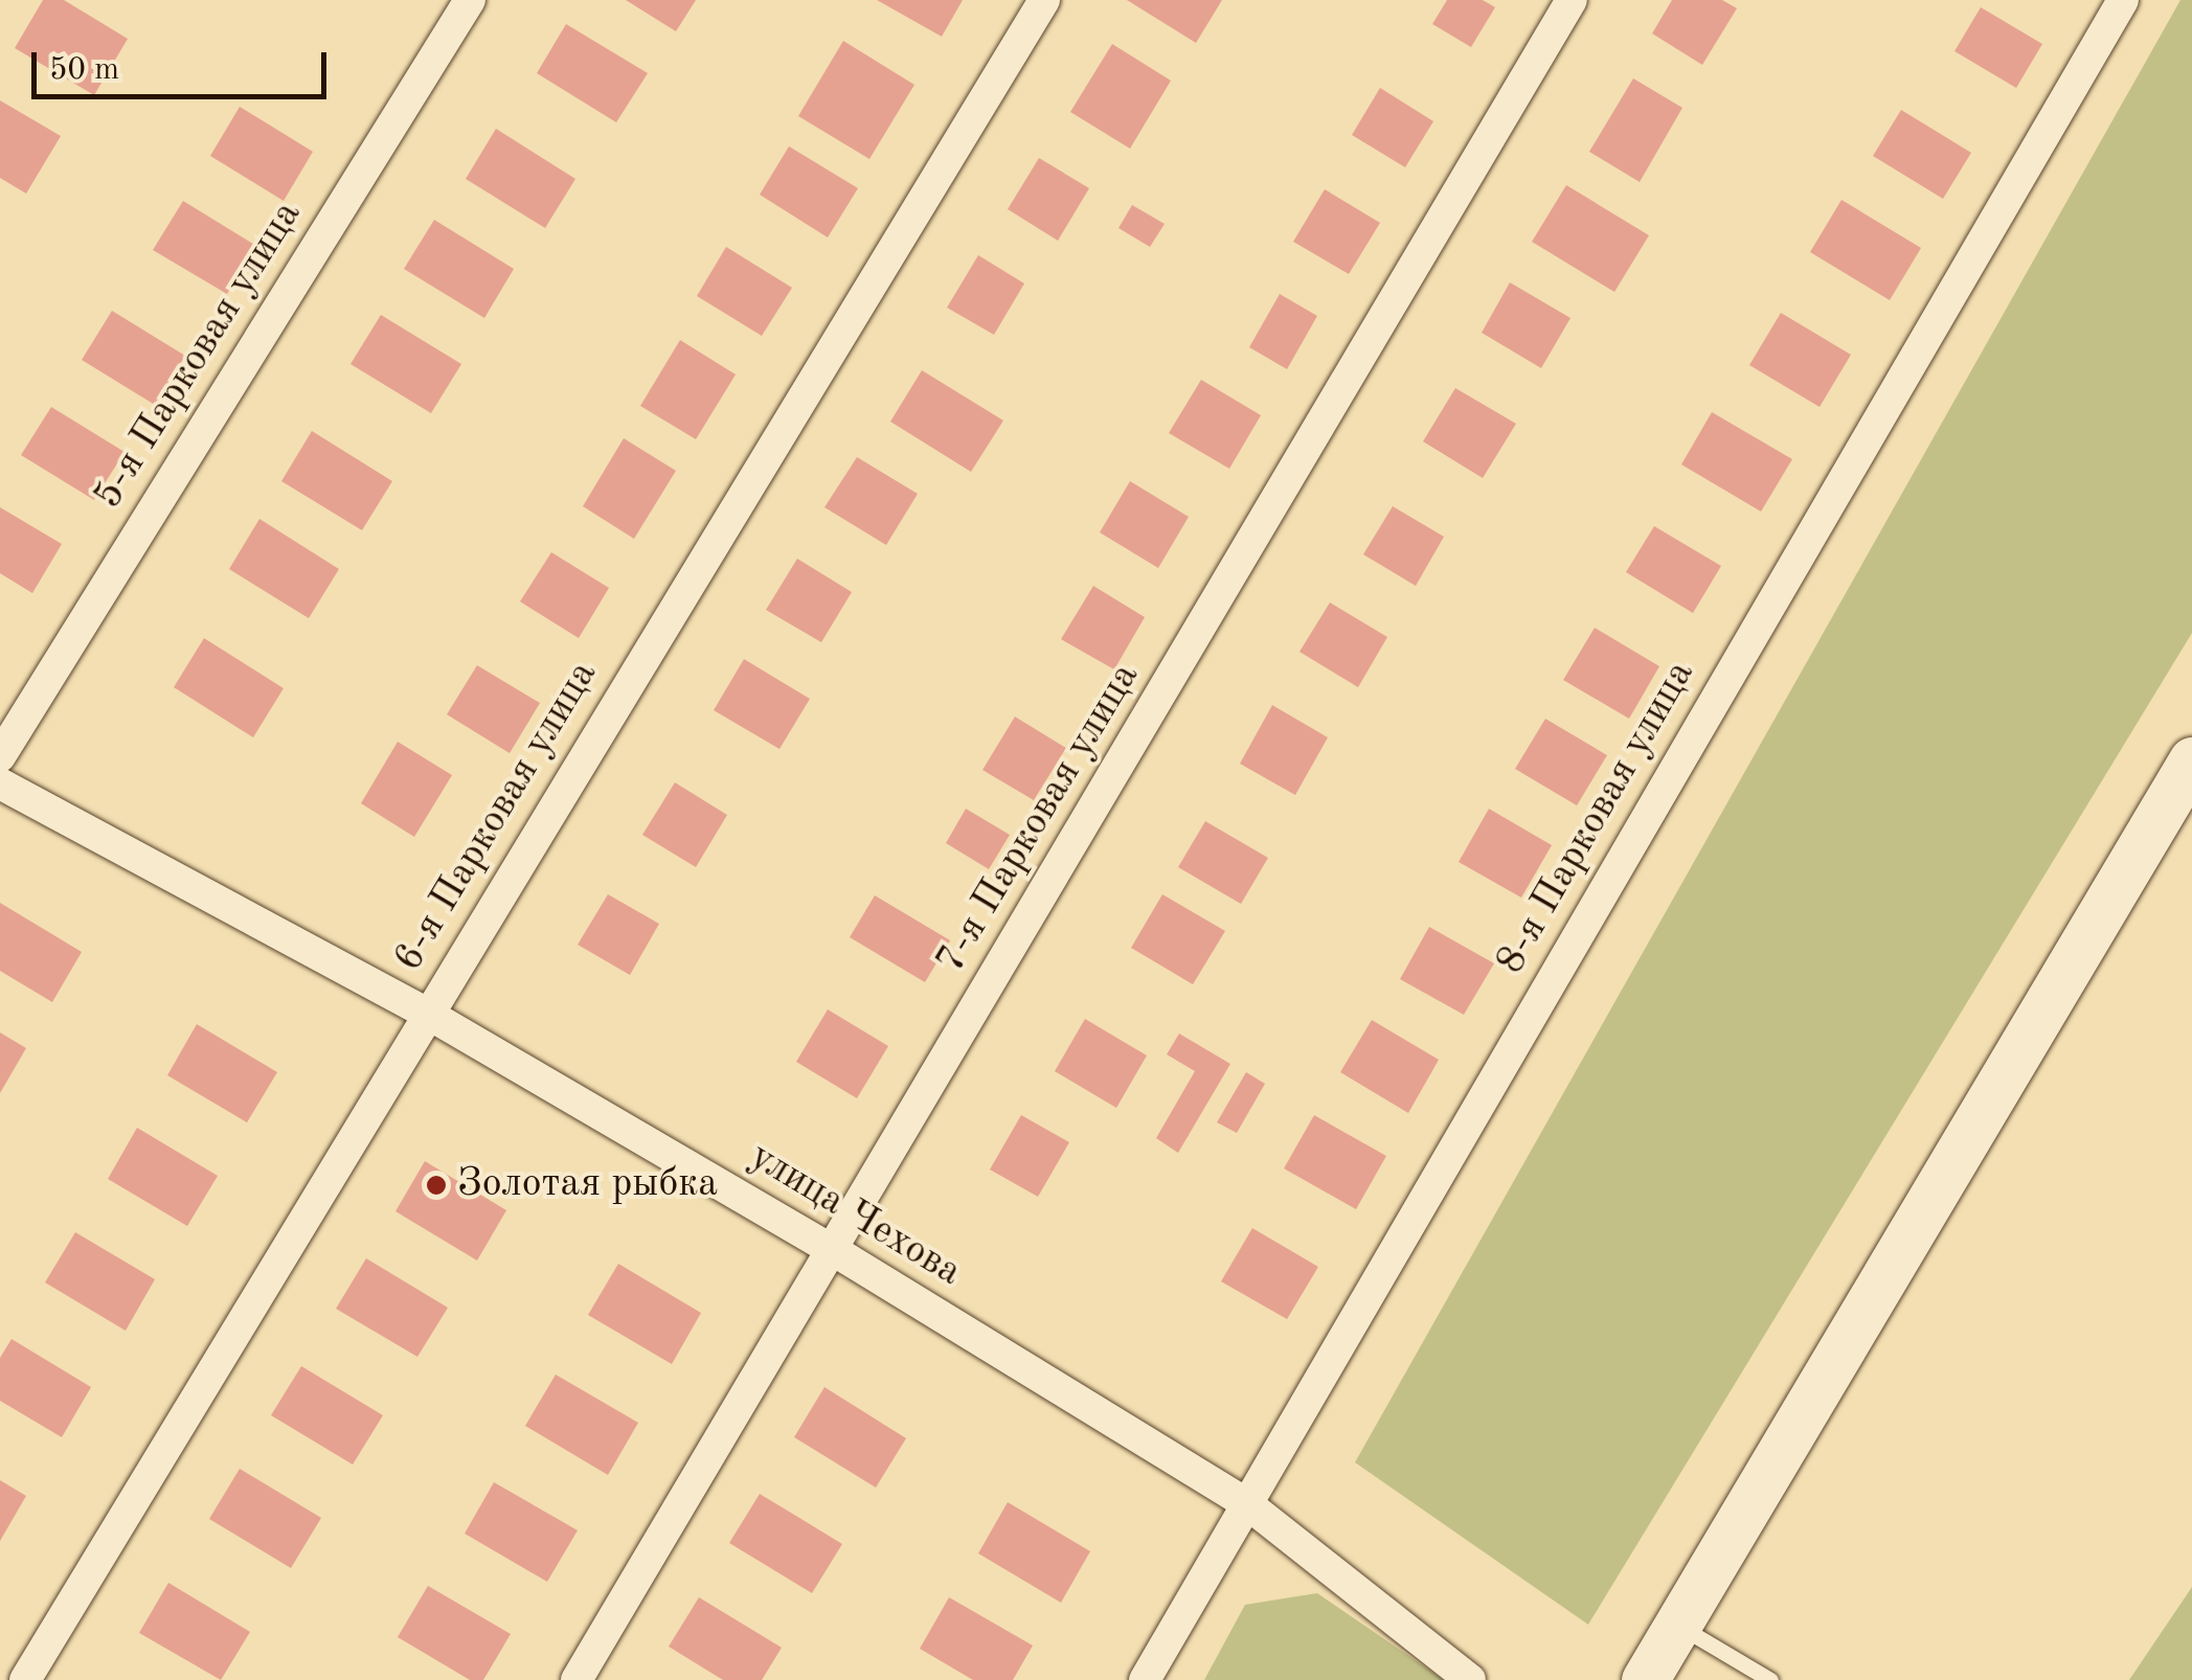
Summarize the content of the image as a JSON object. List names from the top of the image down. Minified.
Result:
{"streets":{"street":["5-я Парковая улица","6-я Парковая улица","8-я Парковая улица","7-я Парковая улица","улица Чехова"]},"crossings":[["6-я Парковая улица","улица Чехова"],["8-я Парковая улица","улица Чехова"],["7-я Парковая улица","улица Чехова"]],"places":["Золотая рыбка"],"scale_bar":"50 m"}
